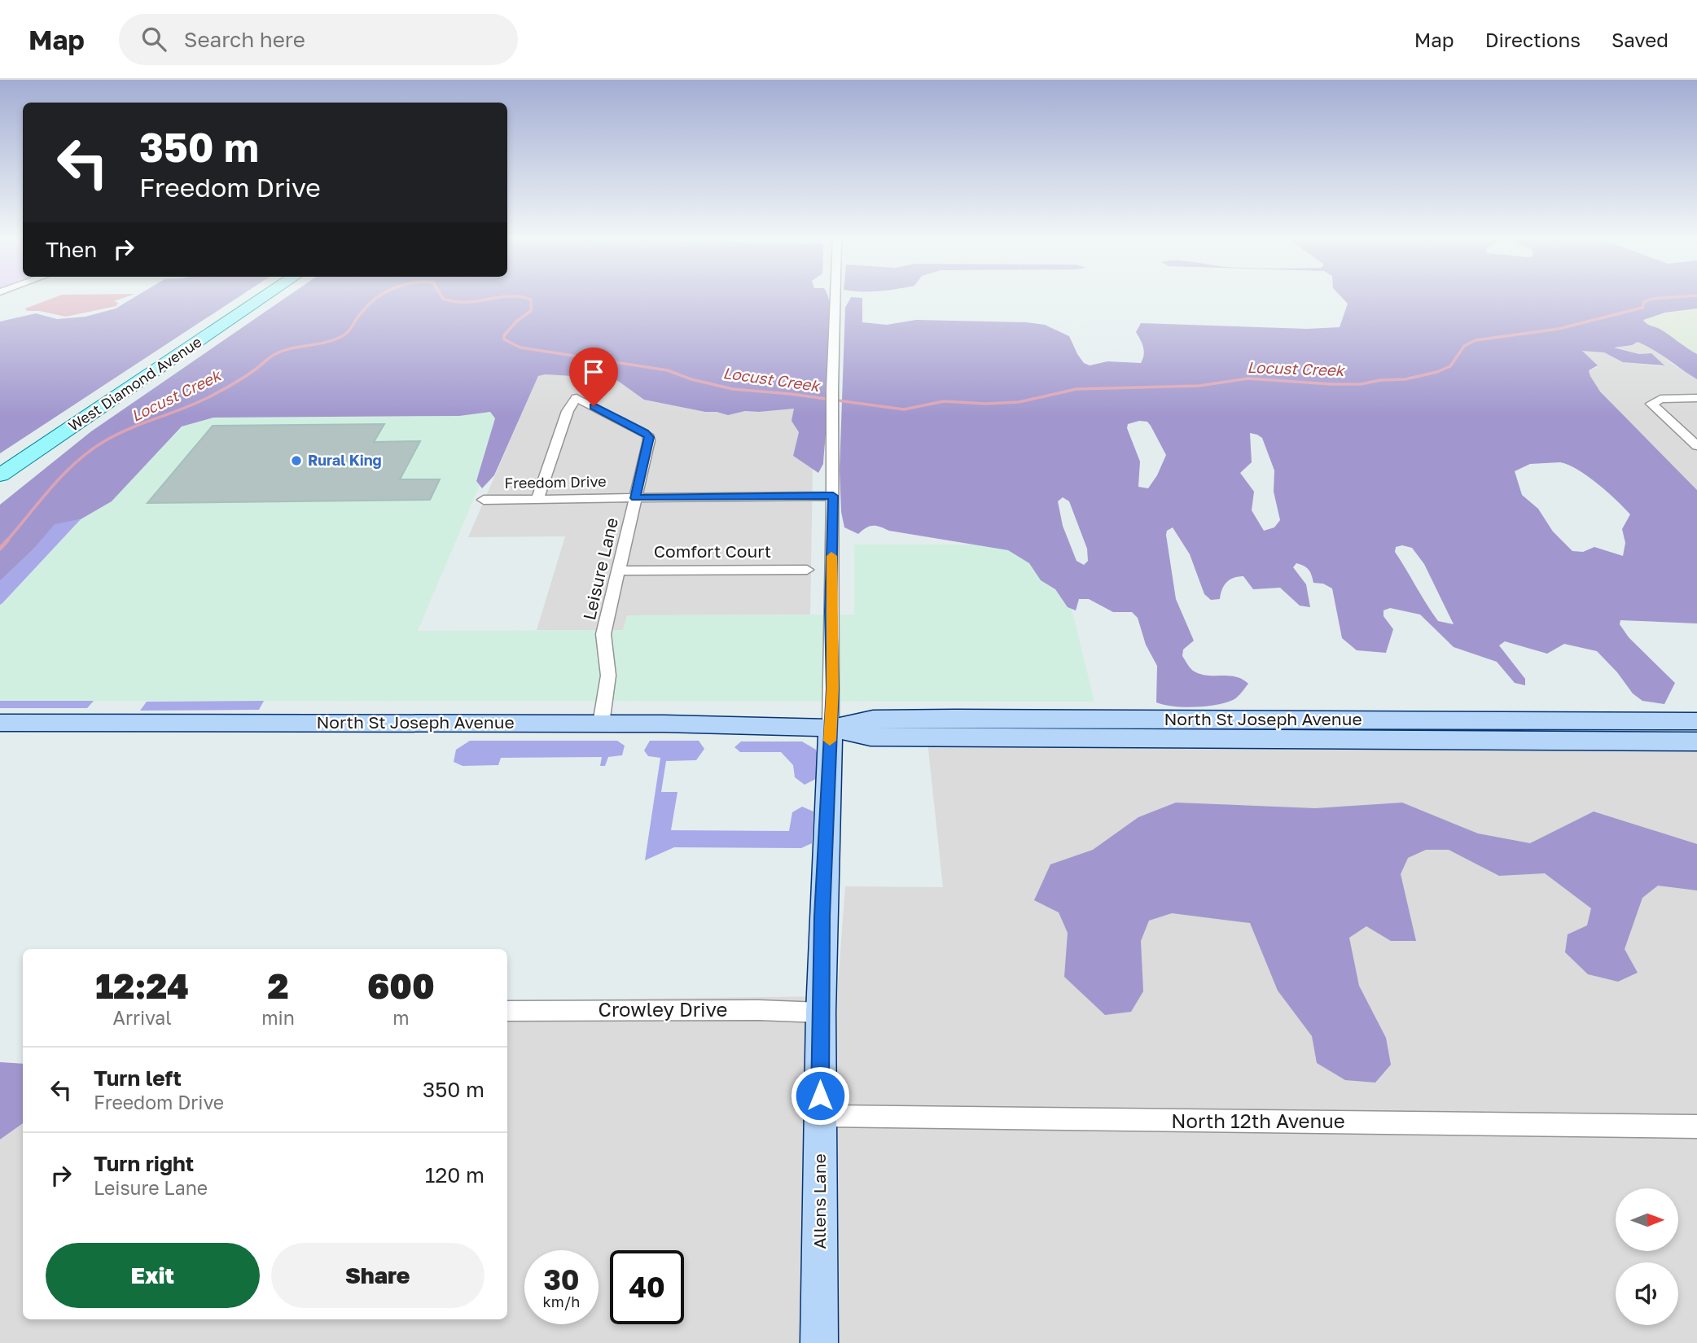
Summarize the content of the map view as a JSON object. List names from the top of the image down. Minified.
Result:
{"streets":{"main road":["West Diamond Avenue","North St Joseph Avenue","Allens Lane"],"street":["Freedom Drive","Comfort Court","Leisure Lane","Crowley Drive","North 12th Avenue"]},"crossings":[["Freedom Drive","Leisure Lane"],["Freedom Drive","Allens Lane"],["Comfort Court","Leisure Lane"],["Leisure Lane","North St Joseph Avenue"],["North St Joseph Avenue","Allens Lane"],["Crowley Drive","Allens Lane"],["North 12th Avenue","Allens Lane"]],"water":["Locust Creek"],"places":["Rural King"],"north":"right","page":{"header":"Map","search":"Search here","nav":["Map","Directions","Saved"],"turn":["350 m","Freedom Drive"],"then":"Then","eta":["12:24","Arrival","2","min","600","m"],"list":[{"name":"Turn left","note":"Freedom Drive","value":"350 m"},{"name":"Turn right","note":"Leisure Lane","value":"120 m"}],"buttons":["Exit","Share"],"speed":"30 km/h","limit":"40"}}
